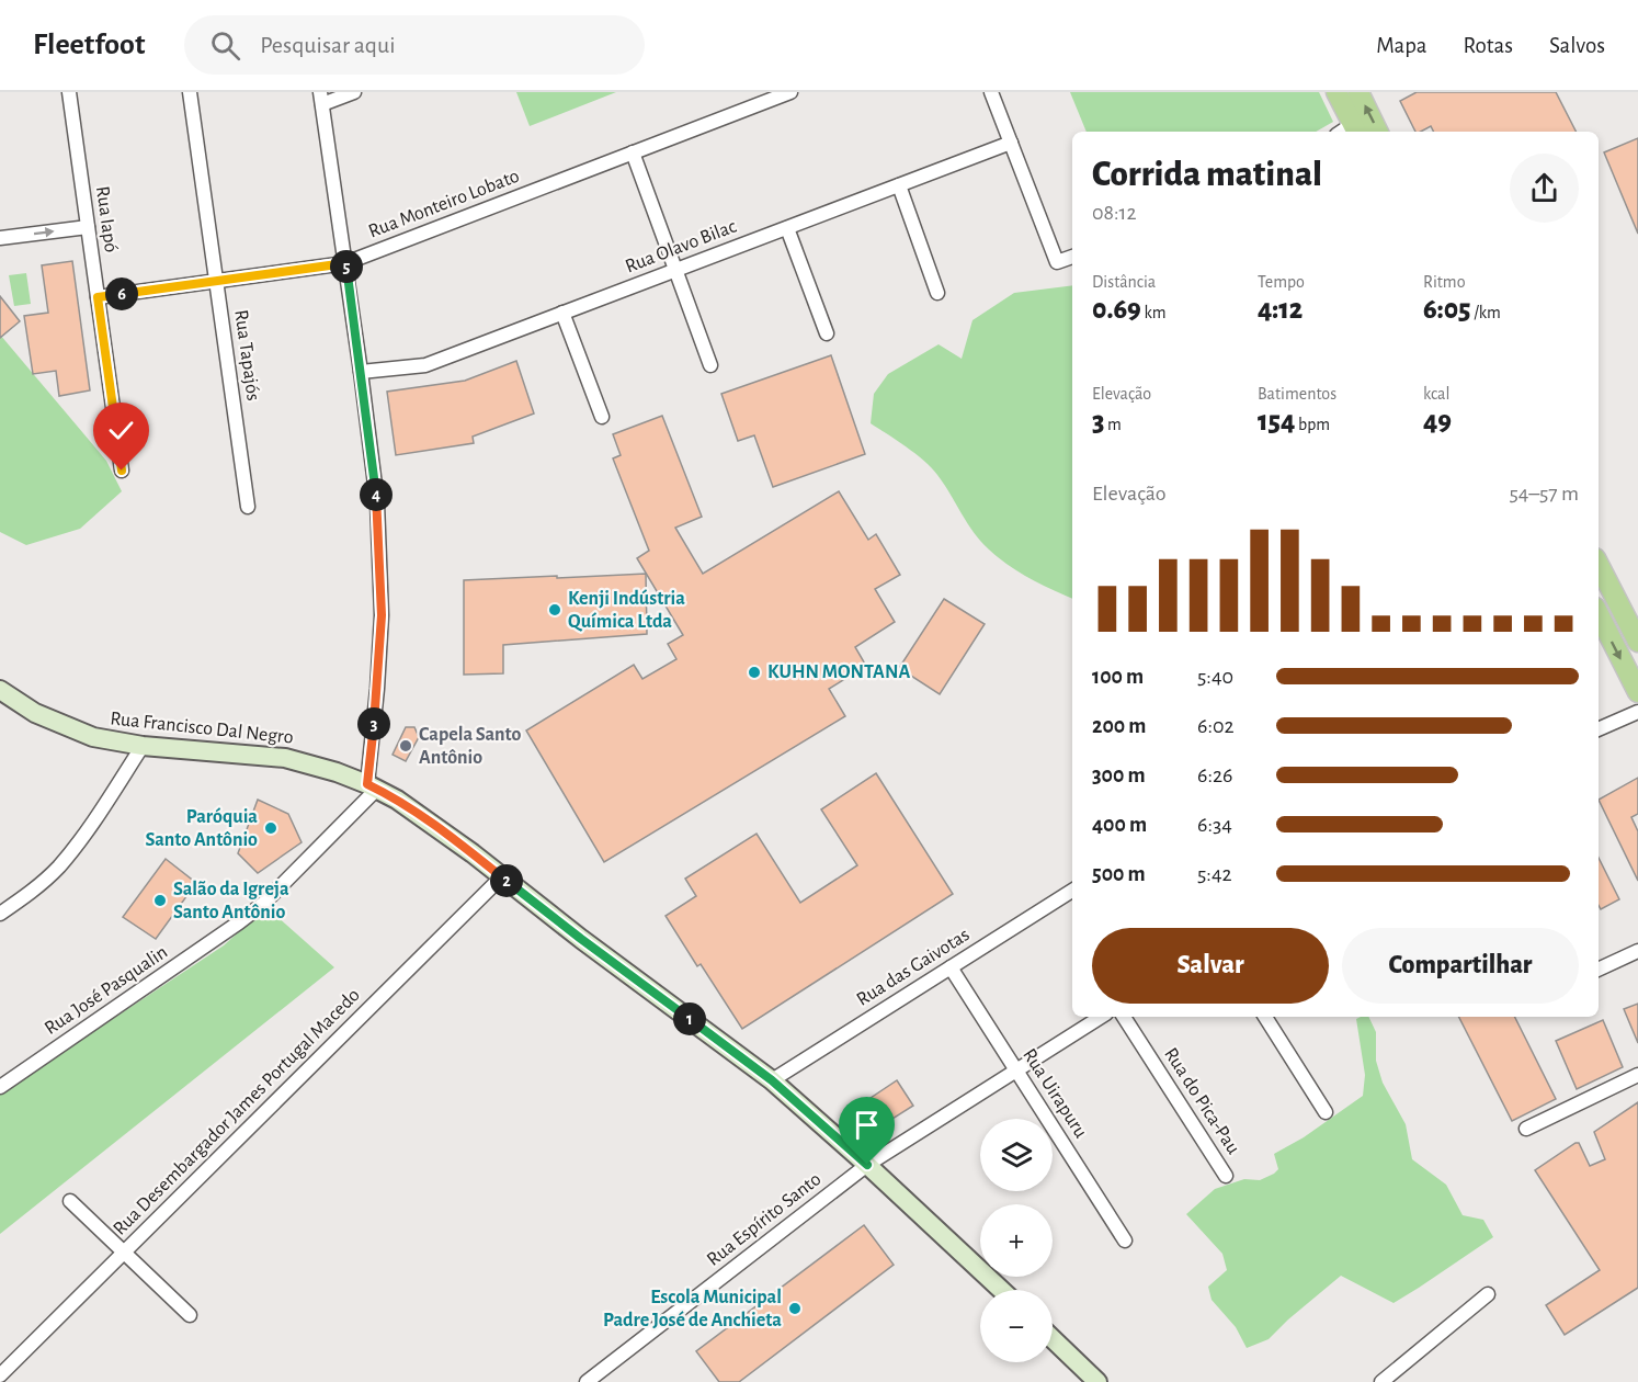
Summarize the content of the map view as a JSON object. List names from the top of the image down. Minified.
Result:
{"streets":{"street":["Rua Monteiro Lobato","Rua Iapó","Rua Olavo Bilac","Rua Tapajós","Rua Francisco Dal Negro","Rua das Gaivotas","Rua José Pasqualin","Rua Uirapuru","Rua do Pica-Pau","Rua Desembargador James Portugal Macedo","Rua Espírito Santo"]},"crossings":[["Rua Monteiro Lobato","Rua Iapó"],["Rua Monteiro Lobato","Rua Tapajós"],["Rua Francisco Dal Negro","Rua das Gaivotas"],["Rua Francisco Dal Negro","Rua José Pasqualin"],["Rua Francisco Dal Negro","Rua Desembargador James Portugal Macedo"],["Rua Francisco Dal Negro","Rua Espírito Santo"],["Rua das Gaivotas","Rua Uirapuru"],["Rua Uirapuru","Rua Espírito Santo"]],"places":["Kenji Indústria Química Ltda","KUHN MONTANA","Capela Santo Antônio","Paróquia Santo Antônio","Salão da Igreja Santo Antônio","Escola Municipal Padre José de Anchieta"],"page":{"header":"Fleetfoot","search":"Pesquisar aqui","nav":["Mapa","Rotas","Salvos"],"heading":["Corrida matinal","08:12"],"stats":[["Distância","0.69 km"],["Tempo","4:12"],["Ritmo","6:05 /km"],["Elevação","3 m"],["Batimentos","154 bpm"],["kcal","49"]],"pins":["5","6","4","3","2","1"],"chart":["Elevação","54–57 m"],"list":[{"name":"100 m","note":"5:40"},{"name":"200 m","note":"6:02"},{"name":"300 m","note":"6:26"},{"name":"400 m","note":"6:34"},{"name":"500 m","note":"5:42"}],"buttons":["Salvar","Compartilhar"],"map_buttons":["+","−"]}}
